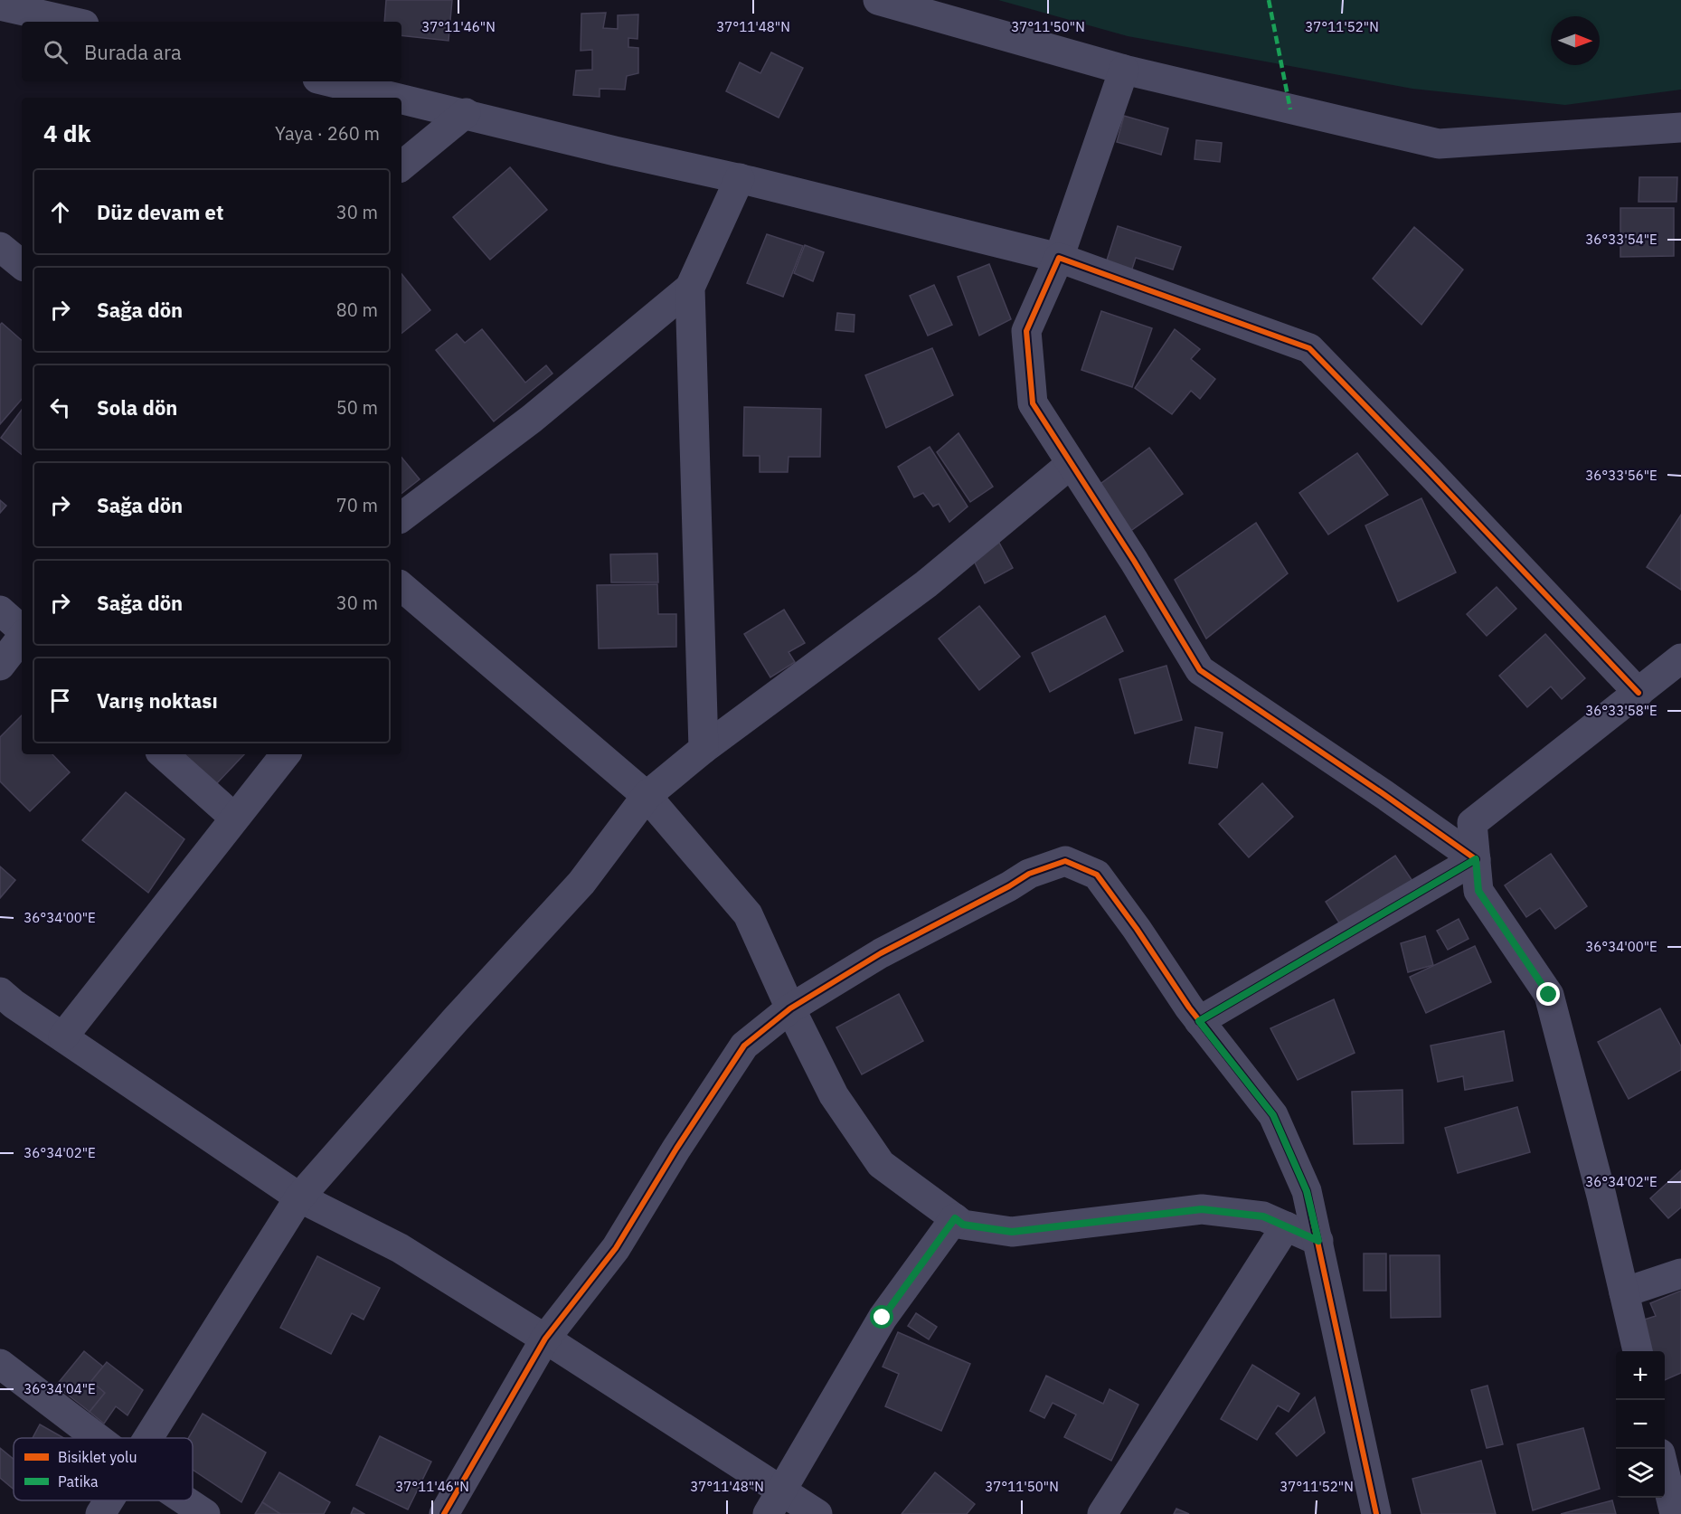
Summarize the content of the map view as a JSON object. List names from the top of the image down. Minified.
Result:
{"legend":["Bisiklet yolu","Patika"],"north":"right","page":{"search":"Burada ara","heading":["4 dk","Yaya · 260 m"],"list":[["Düz devam et","30 m"],["Sağa dön","80 m"],["Sola dön","50 m"],["Sağa dön","70 m"],["Sağa dön","30 m"],"Varış noktası"],"map_buttons":["+","−"]},"coordinates":["37°11'46\"N","37°11'48\"N","37°11'50\"N","37°11'52\"N","36°33'54\"E","36°33'56\"E","36°33'58\"E","36°34'00\"E","36°34'02\"E","36°34'04\"E"]}
